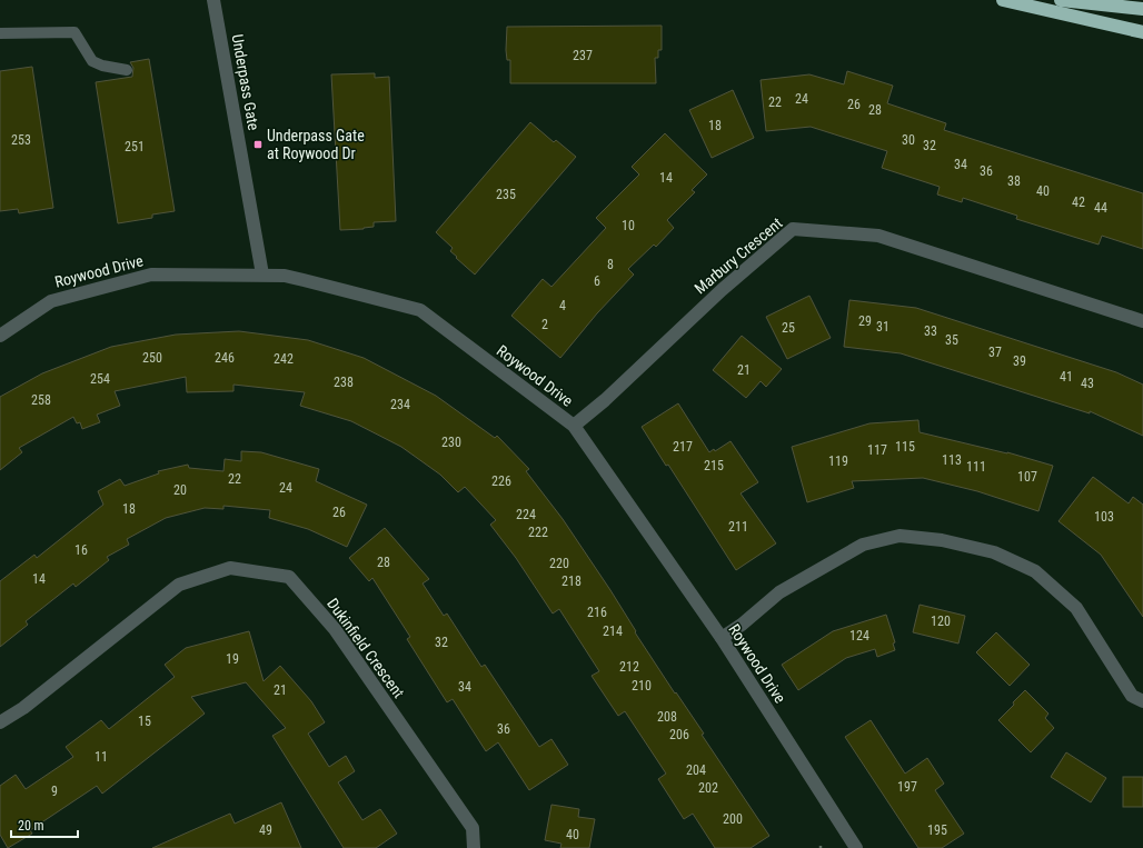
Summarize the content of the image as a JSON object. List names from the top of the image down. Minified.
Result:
{"streets":{"street":["Underpass Gate","Marbury Crescent","Roywood Drive","Dukinfield Crescent"]},"crossings":[["Underpass Gate","Roywood Drive"],["Marbury Crescent","Roywood Drive"]],"places":{"transit":["Underpass Gate at Roywood Dr"]},"house_numbers":["237","24","22","26","28","18","253","30","32","251","34","36","14","38","40","235","42","44","10","8","6","4","29","2","31","25","33","35","37","250","246","242","39","21","41","254","238","43","258","234","230","217","115","117","113","119","215","111","107","22","226","24","20","18","26","224","103","211","222","16","28","220","14","218","216","120","214","124","32","19","212","210","34","21","208","15","36","206","11","204","197","202","9","200","49","195","40"],"scale_bar":"20 m"}
